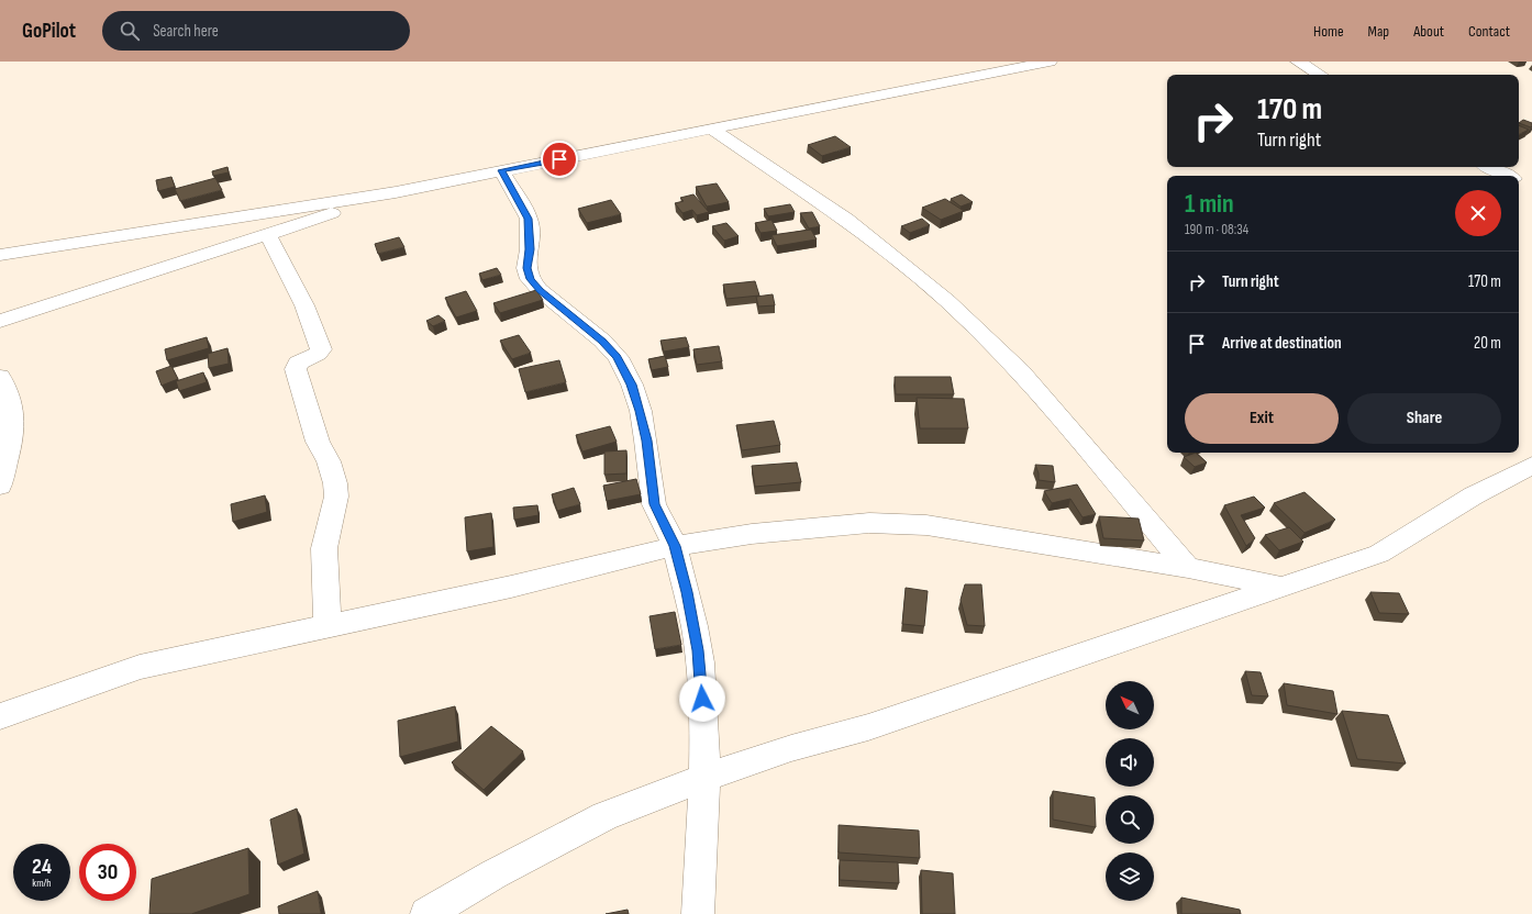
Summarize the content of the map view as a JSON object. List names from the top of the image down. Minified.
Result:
{"north":"top left","page":{"header":"GoPilot","search":"Search here","nav":["Home","Map","About","Contact"],"turn":["170 m","Turn right"],"heading":["1 min","190 m · 08:34"],"list":[{"name":"Turn right","value":"170 m"},{"name":"Arrive at destination","value":"20 m"}],"buttons":["Exit","Share"],"speed":"24 km/h","limit":"30"}}
